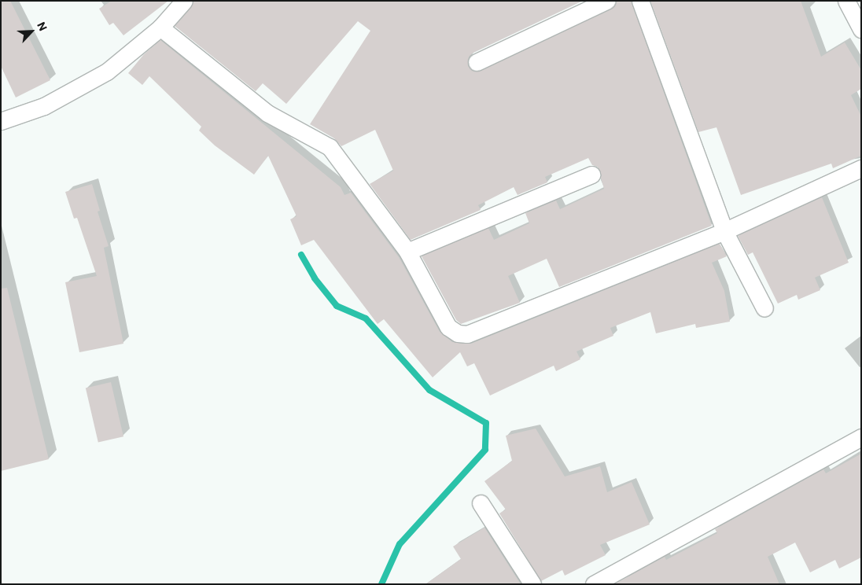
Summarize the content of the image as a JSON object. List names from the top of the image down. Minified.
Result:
{"north":"top right"}
